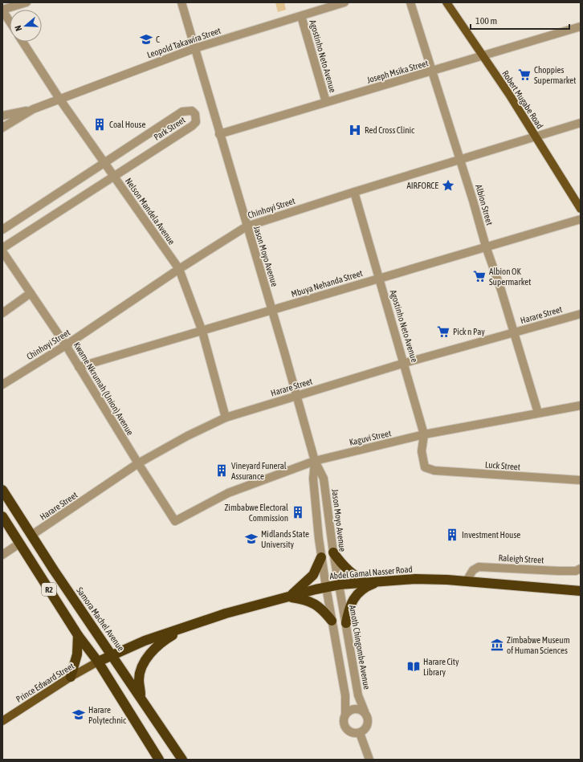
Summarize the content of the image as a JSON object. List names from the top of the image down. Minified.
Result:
{"streets":{"highway":["Abdel Gamal Nasser Road","R2","Samora Machel Avenue"],"main road":["Robert Mugabe Road","Prince Edward Street"],"street":["Leopold Takawira Street","Agostinho Neto Avenue","Joseph Msika Street","Park Street","Albion Street","Chinhoyi Street","Nelson Mandela Avenue","Jason Moyo Avenue","Mbuya Nehanda Street","Harare Street","Kwame Nkrumah (Union) Avenue","Kaguvi Street","Luck Street","Raleigh Street","Amoth Chingombe Avenue"]},"crossings":[["Leopold Takawira Street","Agostinho Neto Avenue"],["Leopold Takawira Street","Nelson Mandela Avenue"],["Leopold Takawira Street","Jason Moyo Avenue"],["Agostinho Neto Avenue","Joseph Msika Street"],["Agostinho Neto Avenue","Chinhoyi Street"],["Agostinho Neto Avenue","Mbuya Nehanda Street"],["Agostinho Neto Avenue","Harare Street"],["Agostinho Neto Avenue","Kaguvi Street"],["Agostinho Neto Avenue","Luck Street"],["Joseph Msika Street","Robert Mugabe Road"],["Joseph Msika Street","Albion Street"],["Joseph Msika Street","Jason Moyo Avenue"],["Robert Mugabe Road","Chinhoyi Street"],["Park Street","Nelson Mandela Avenue"],["Albion Street","Chinhoyi Street"],["Albion Street","Mbuya Nehanda Street"],["Albion Street","Harare Street"],["Albion Street","Kaguvi Street"],["Chinhoyi Street","Nelson Mandela Avenue"],["Chinhoyi Street","Jason Moyo Avenue"],["Chinhoyi Street","Kwame Nkrumah (Union) Avenue"],["Nelson Mandela Avenue","Mbuya Nehanda Street"],["Nelson Mandela Avenue","Harare Street"],["Jason Moyo Avenue","Mbuya Nehanda Street"],["Jason Moyo Avenue","Harare Street"],["Jason Moyo Avenue","Kaguvi Street"],["Jason Moyo Avenue","Abdel Gamal Nasser Road"],["Jason Moyo Avenue","Amoth Chingombe Avenue"],["Mbuya Nehanda Street","Kwame Nkrumah (Union) Avenue"],["Harare Street","Kwame Nkrumah (Union) Avenue"],["Harare Street","Samora Machel Avenue"],["Kwame Nkrumah (Union) Avenue","Kaguvi Street"],["Raleigh Street","Abdel Gamal Nasser Road"],["Abdel Gamal Nasser Road","R2"],["Abdel Gamal Nasser Road","Samora Machel Avenue"],["Abdel Gamal Nasser Road","Amoth Chingombe Avenue"],["Abdel Gamal Nasser Road","Prince Edward Street"],["R2","Prince Edward Street"]],"places":{"school or university":["C","Midlands State University","Harare Polytechnic"],"supermarket":["Choppies Supermarket","Albion OK Supermarket","Pick n Pay"],"building":["Coal House","Vineyard Funeral Assurance","Zimbabwe Electoral Commission","Investment House"],"hospital":["Red Cross Clinic"],"place":["AIRFORCE"],"museum":["Zimbabwe Museum of Human Sciences"],"library":["Harare City Library"]},"scale_bar":"100 m","north":"left"}
